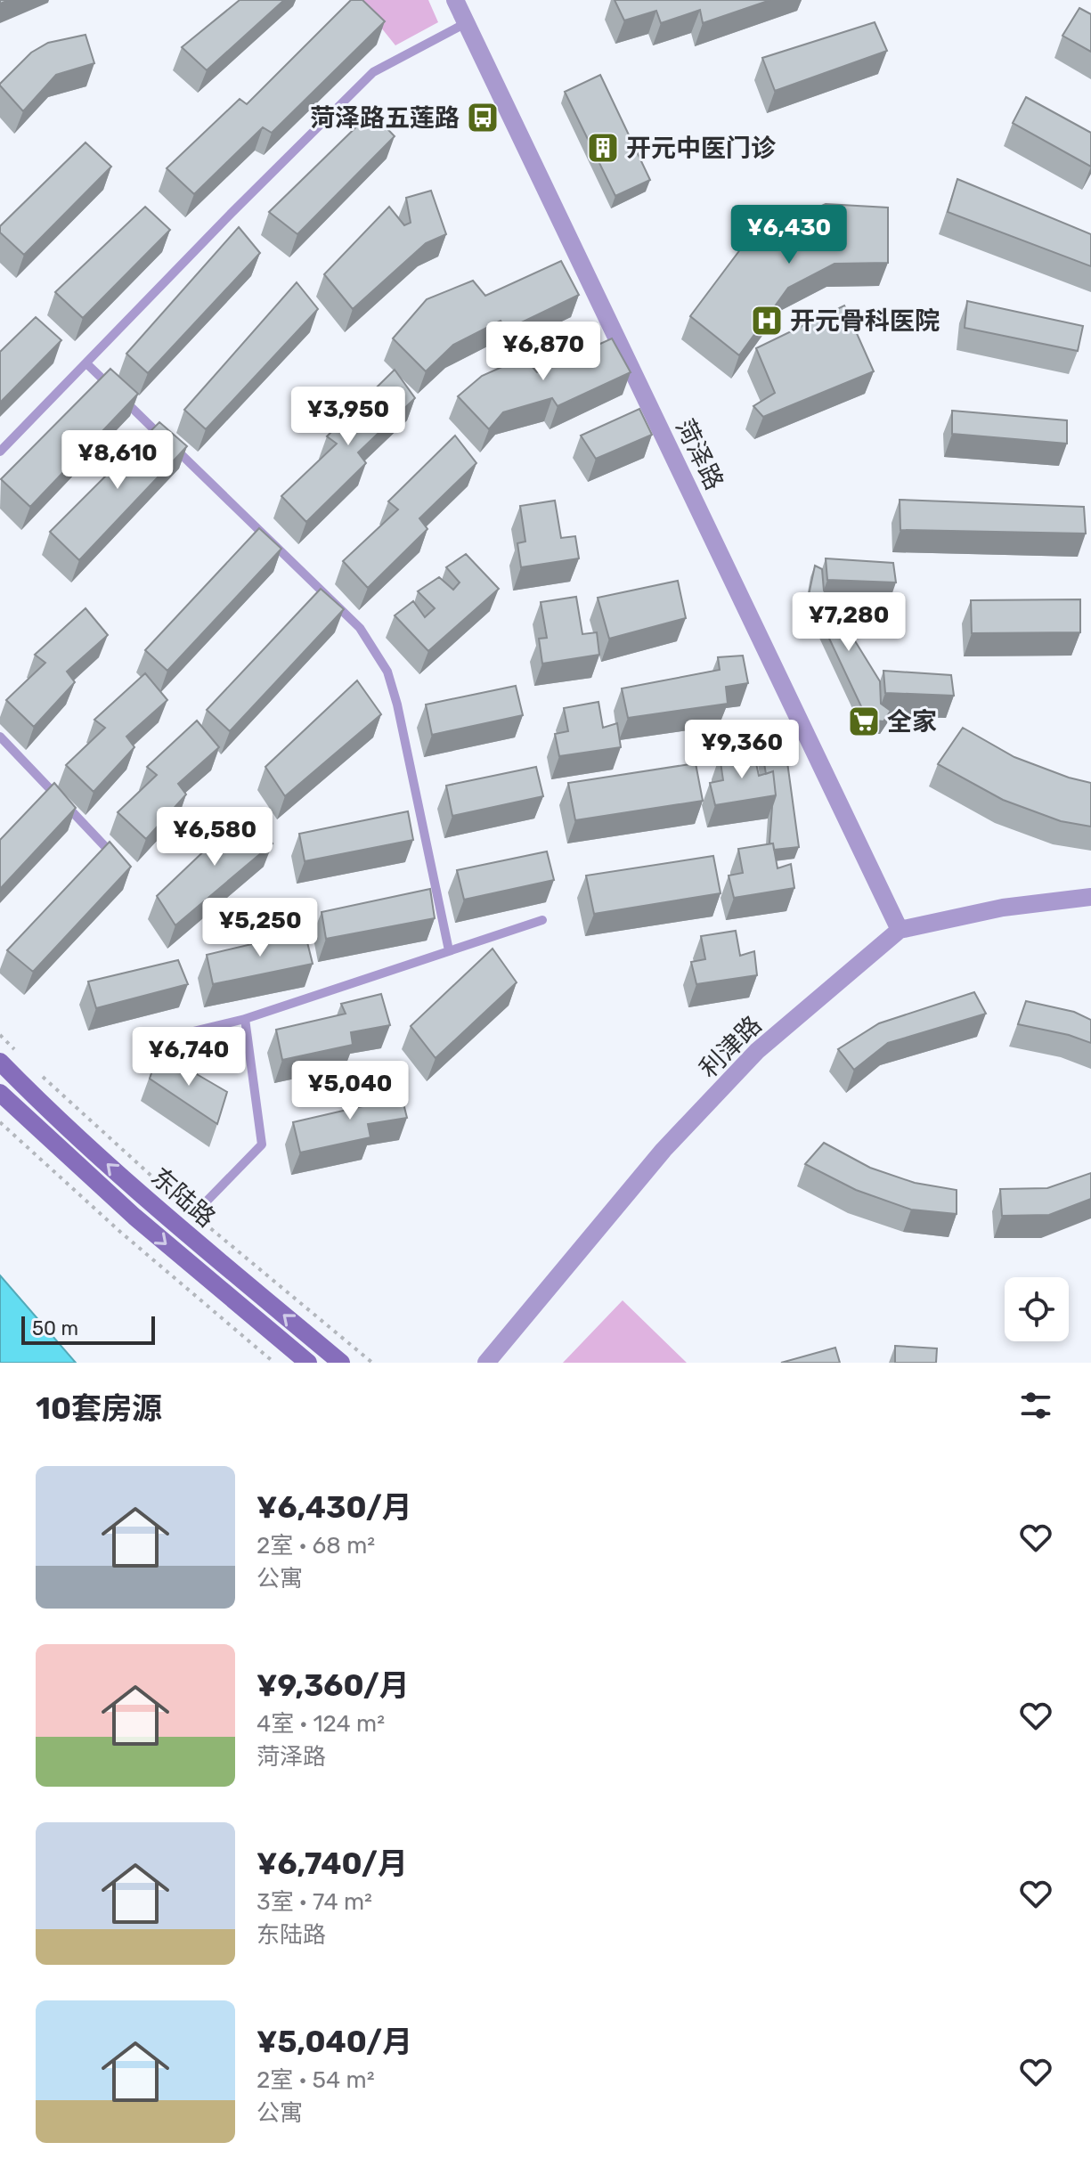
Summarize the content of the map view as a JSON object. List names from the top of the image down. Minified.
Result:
{"streets":{"main road":["东陆路"],"street":["菏泽路","利津路"]},"crossings":[["菏泽路","利津路"]],"places":{"bus stop":["菏泽路五莲路"],"building":["开元中医门诊"],"hospital":["开元骨科医院"],"supermarket":["全家"]},"scale_bar":"50 m","page":{"price":["¥6,430","¥6,870","¥3,950","¥8,610","¥7,280","¥9,360","¥6,580","¥5,250","¥6,740","¥5,040"],"scale":"50 m","heading":"10套房源","list":[{"name":"¥6,430/月","note":"2室 · 68 m² · 公寓"},{"name":"¥9,360/月","note":"4室 · 124 m² · 菏泽路"},{"name":"¥6,740/月","note":"3室 · 74 m² · 东陆路"},{"name":"¥5,040/月","note":"2室 · 54 m² · 公寓"}]}}
